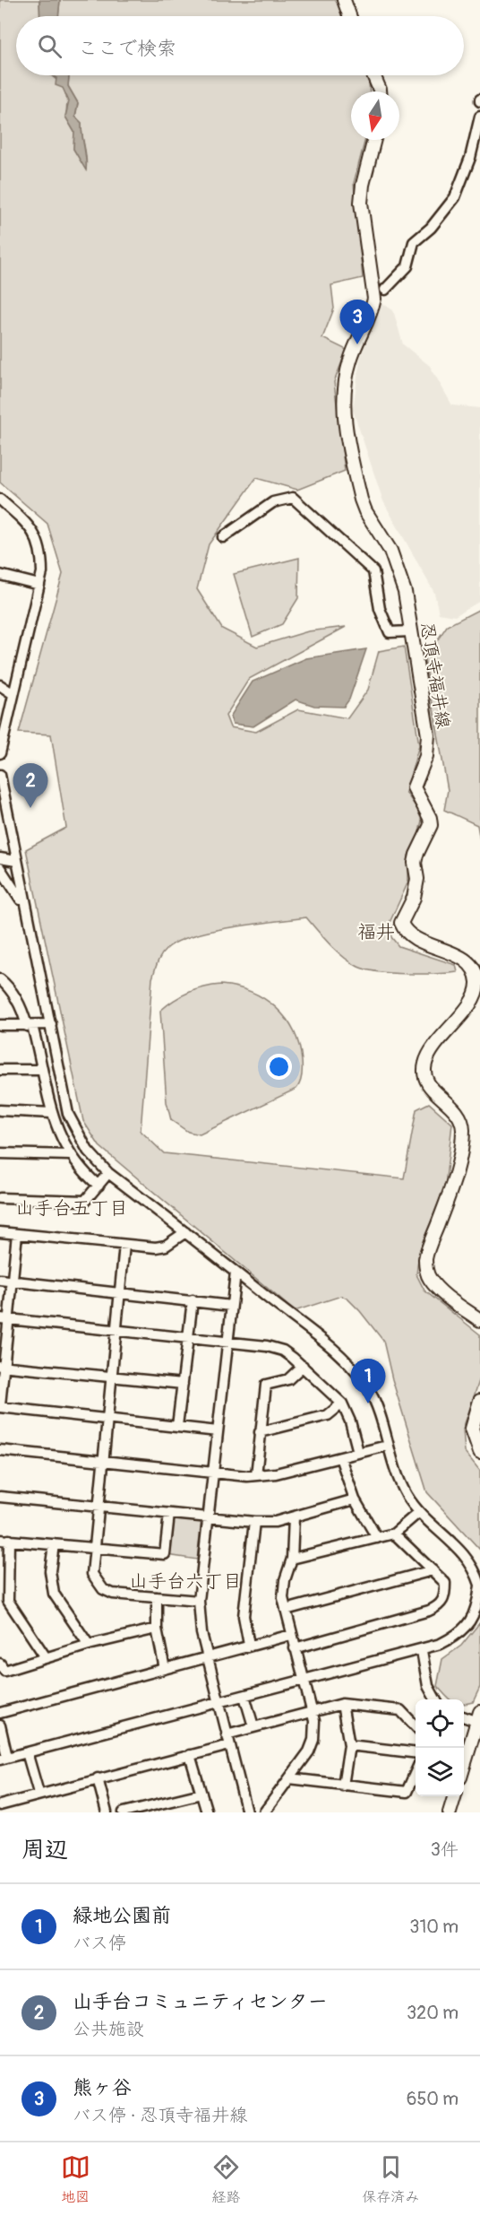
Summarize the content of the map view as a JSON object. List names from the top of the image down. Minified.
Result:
{"streets":{"main road":["忍頂寺福井線"]},"districts":["福井","山手台五丁目","山手台六丁目"],"north":"bottom","page":{"search":"ここで検索","pins":["3","2","1"],"heading":["周辺","3件"],"list":[{"mark":"1","name":"緑地公園前","note":"バス停","value":"310 m"},{"mark":"2","name":"山手台コミュニティセンター","note":"公共施設","value":"320 m"},{"mark":"3","name":"熊ヶ谷","note":"バス停 · 忍頂寺福井線","value":"650 m"}],"nav":["地図","経路","保存済み"]}}
